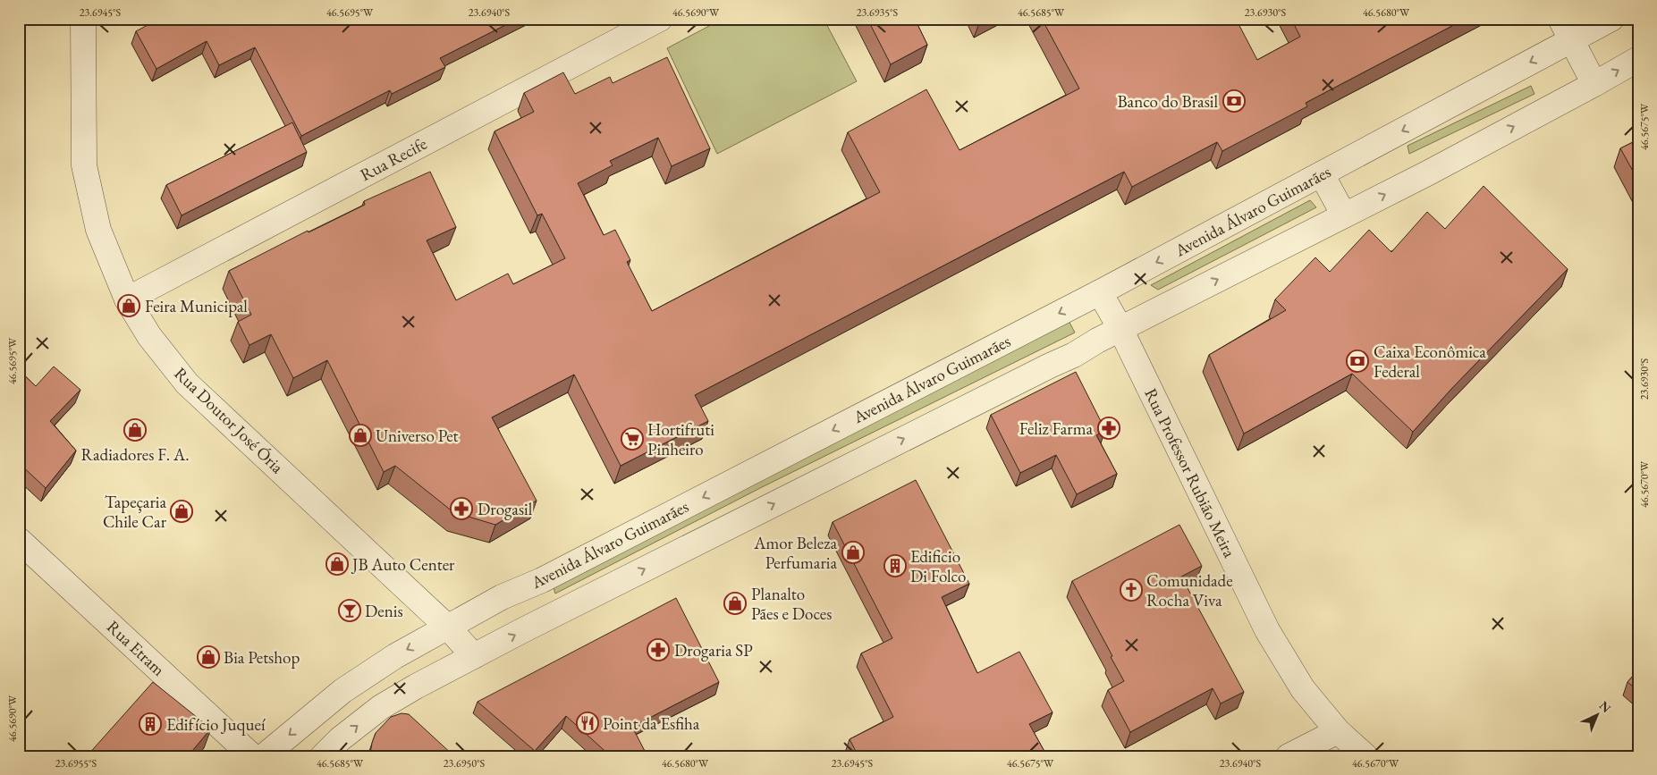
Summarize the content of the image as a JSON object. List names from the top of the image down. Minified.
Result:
{"streets":{"street":["Rua Recife","Avenida Álvaro Guimarães","Rua Doutor José Ória","Rua Professor Rubião Meira","Rua Etram"]},"crossings":[["Rua Recife","Rua Doutor José Ória"],["Avenida Álvaro Guimarães","Rua Doutor José Ória"],["Avenida Álvaro Guimarães","Rua Professor Rubião Meira"]],"places":{"bank":["Banco do Brasil","Caixa Econômica Federal"],"shop":["Feira Municipal","Radiadores F. A.","Universo Pet","Tapeçaria Chile Car","Amor Beleza Perfumaria","JB Auto Center","Planalto Pães e Doces","Bia Petshop"],"pharmacy":["Feliz Farma","Drogasil","Drogaria SP"],"supermarket":["Hortifruti Pinheiro"],"building":["Edificio Di Folco","Edifício Juqueí"],"church":["Comunidade Rocha Viva"],"bar":["Denis"],"restaurant":["Point da Esfiha"]},"north":"top right","coordinates":["23.6945°S","46.5695°W","23.6940°S","46.5690°W","23.6935°S","46.5685°W","23.6930°S","46.5680°W","46.5675°W","46.5670°W","23.6955°S","23.6950°S"]}
